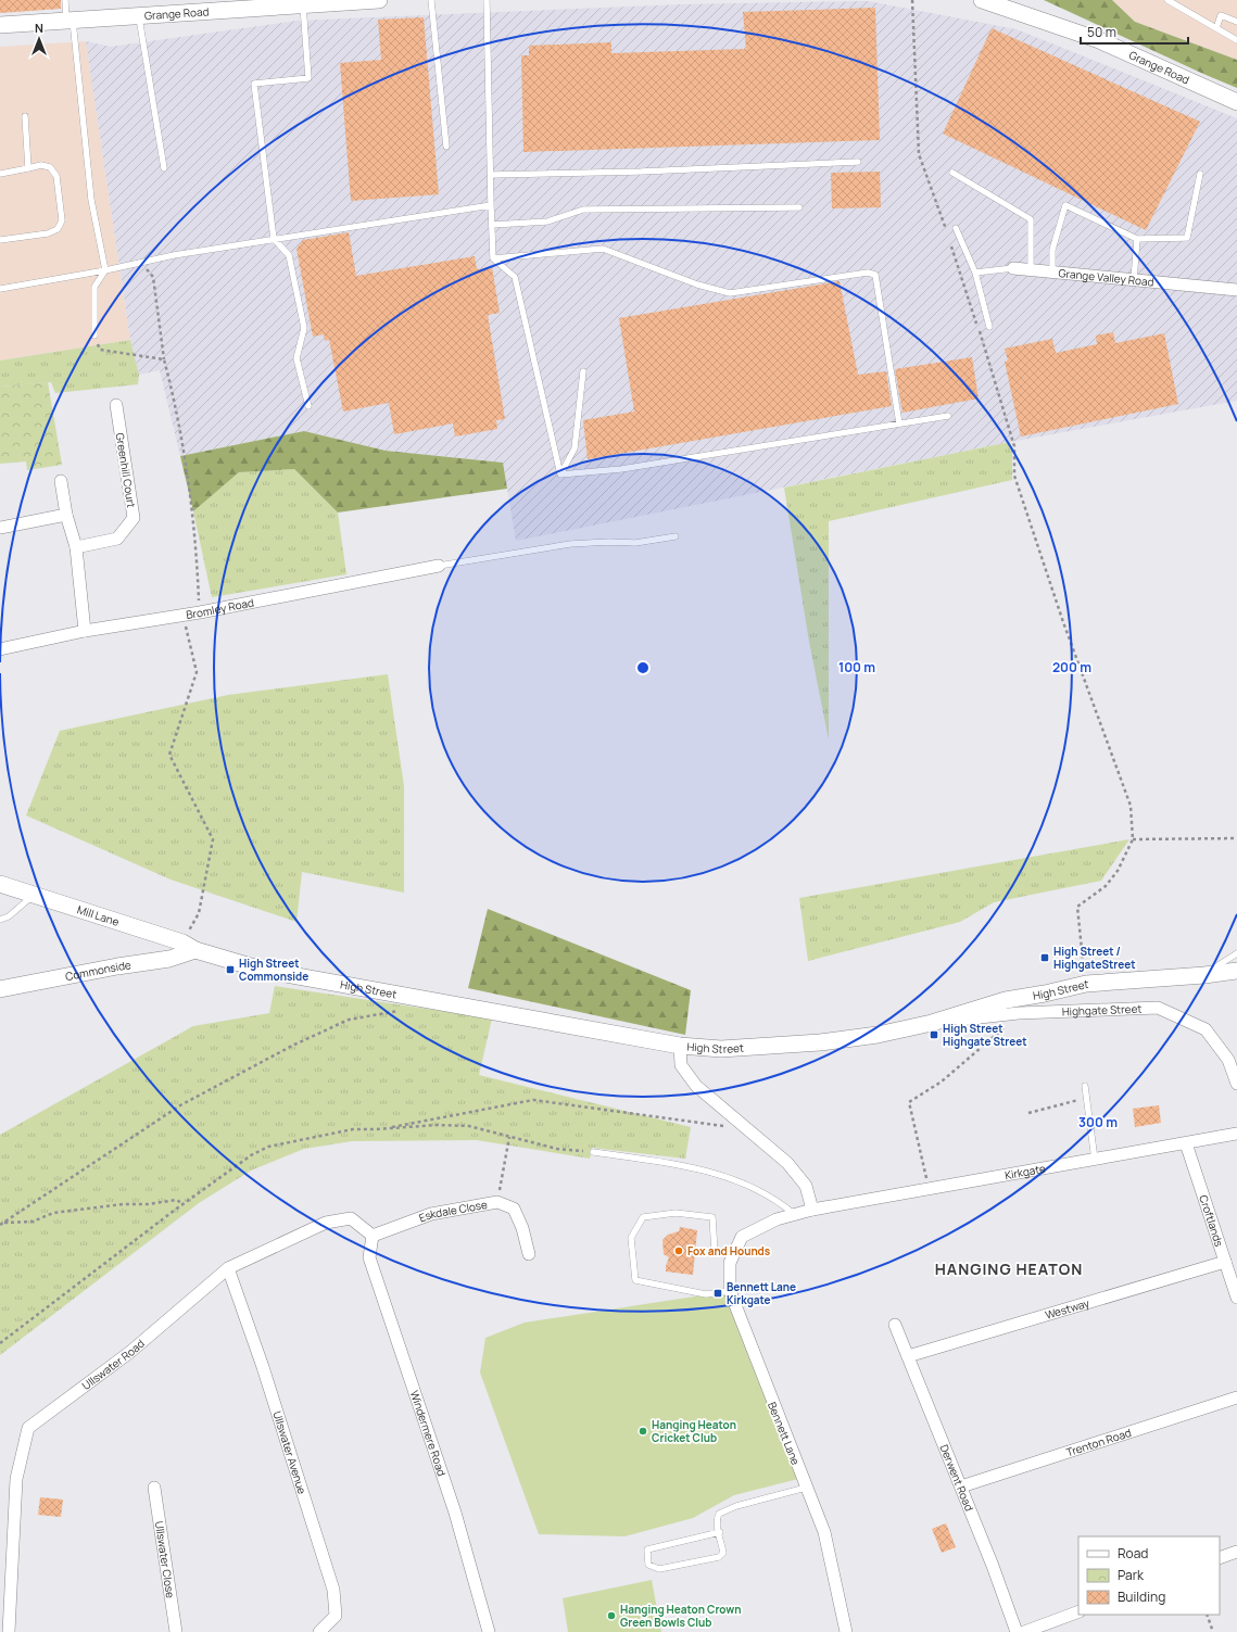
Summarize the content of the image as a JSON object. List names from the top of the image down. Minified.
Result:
{"streets":{"street":["Grange Road","Grange Valley Road","Greenhill Court","Bromley Road","Mill Lane","Commonside","High Street","Highgate Street","Kirkgate","Eskdale Close","Croftlands","Westway","Ullswater Road","Windermere Road","Bennett Lane","Trenton Road","Ullswater Avenue","Derwent Road","Ullswater Close"]},"crossings":[["Mill Lane","Commonside"],["Mill Lane","High Street"],["Commonside","High Street"],["High Street","Highgate Street"],["Kirkgate","Croftlands"],["Kirkgate","Bennett Lane"],["Eskdale Close","Ullswater Road"],["Eskdale Close","Windermere Road"],["Croftlands","Westway"],["Westway","Derwent Road"],["Ullswater Road","Windermere Road"],["Ullswater Road","Ullswater Avenue"],["Trenton Road","Derwent Road"]],"districts":["HANGING HEATON"],"places":{"transit":["High Street / HighgateStreet","High Street Commonside","High Street Highgate Street","Bennett Lane Kirkgate"],"other":["Fox and Hounds","Hanging Heaton Cricket Club","Hanging Heaton Crown Green Bowls Club"]},"legend":["Road","Park","Building"],"scale_bar":"50 m","north":"top","rings":["100 m","200 m","300 m"]}
